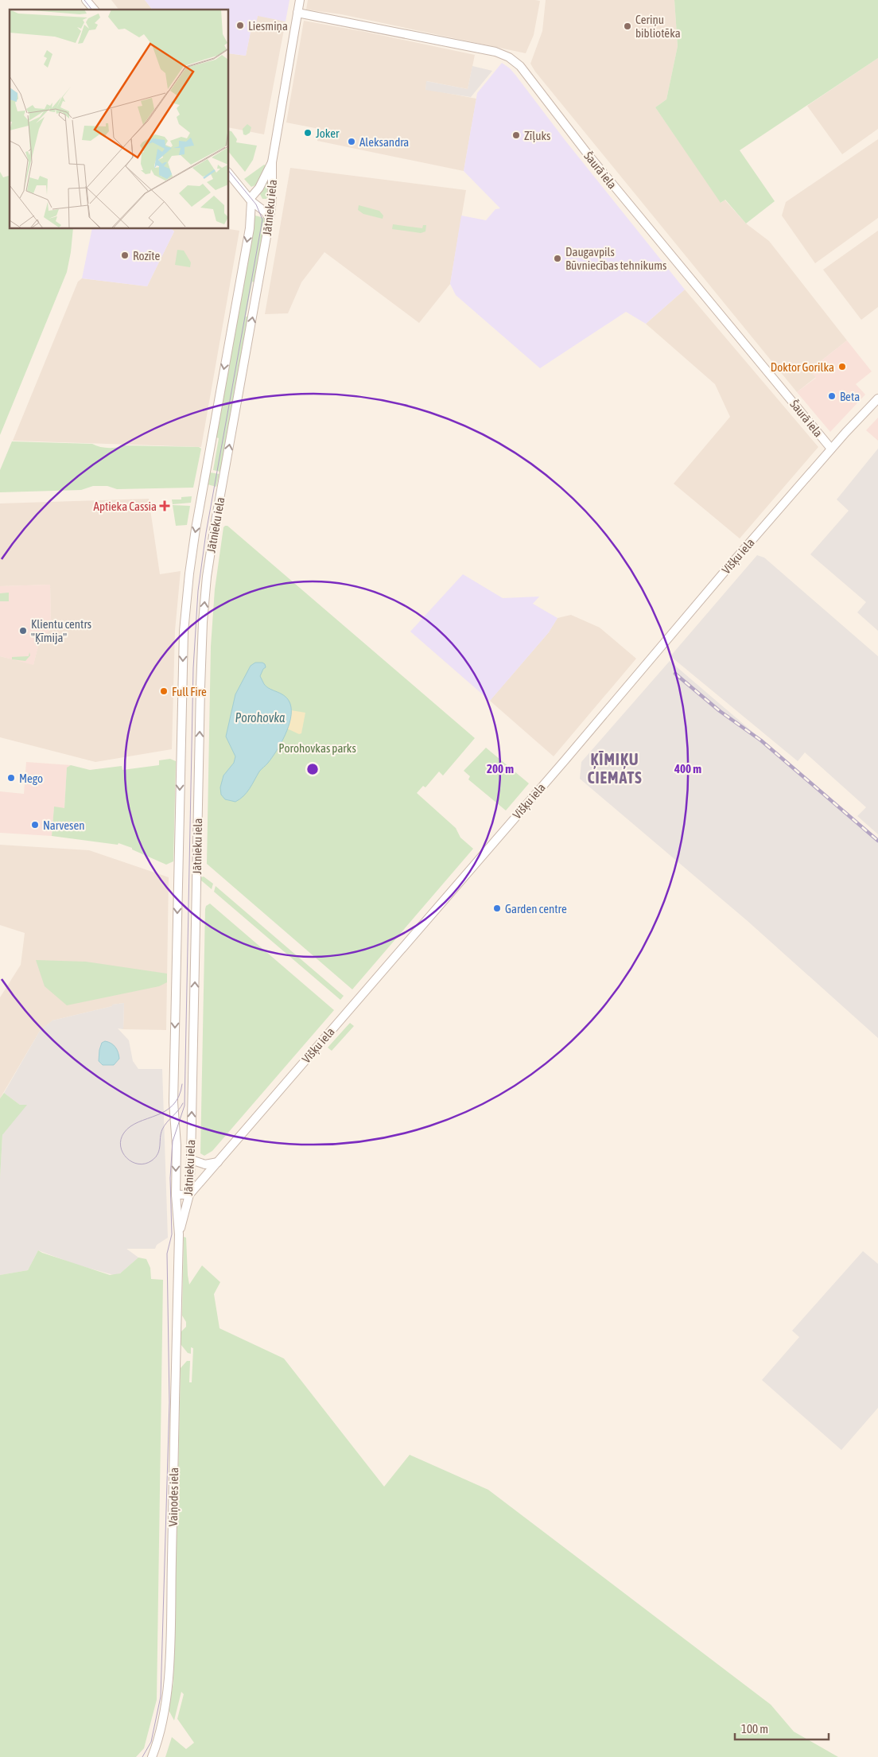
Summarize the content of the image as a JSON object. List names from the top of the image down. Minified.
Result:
{"streets":{"street":["Šaurā iela","Jātnieku iela","Višķu iela","Vaiņodes iela"]},"crossings":[["Šaurā iela","Jātnieku iela"],["Šaurā iela","Višķu iela"],["Jātnieku iela","Višķu iela"],["Jātnieku iela","Vaiņodes iela"]],"districts":["ĶĪMIĶU CIEMATS"],"water":["Porohovka"],"parks":["Porohovkas parks"],"places":{"other":["Liesmiņa","Ceriņu bibliotēka","Joker","Zīļuks","Aleksandra","Rozīte","Daugavpils Būvniecības tehnikums","Doktor Gorilka","Beta","Klientu centrs \"Ķīmija\"","Full Fire","Mego","Narvesen","Garden centre"],"health":["Aptieka Cassia"]},"scale_bar":"100 m","rings":["200 m","400 m"]}
